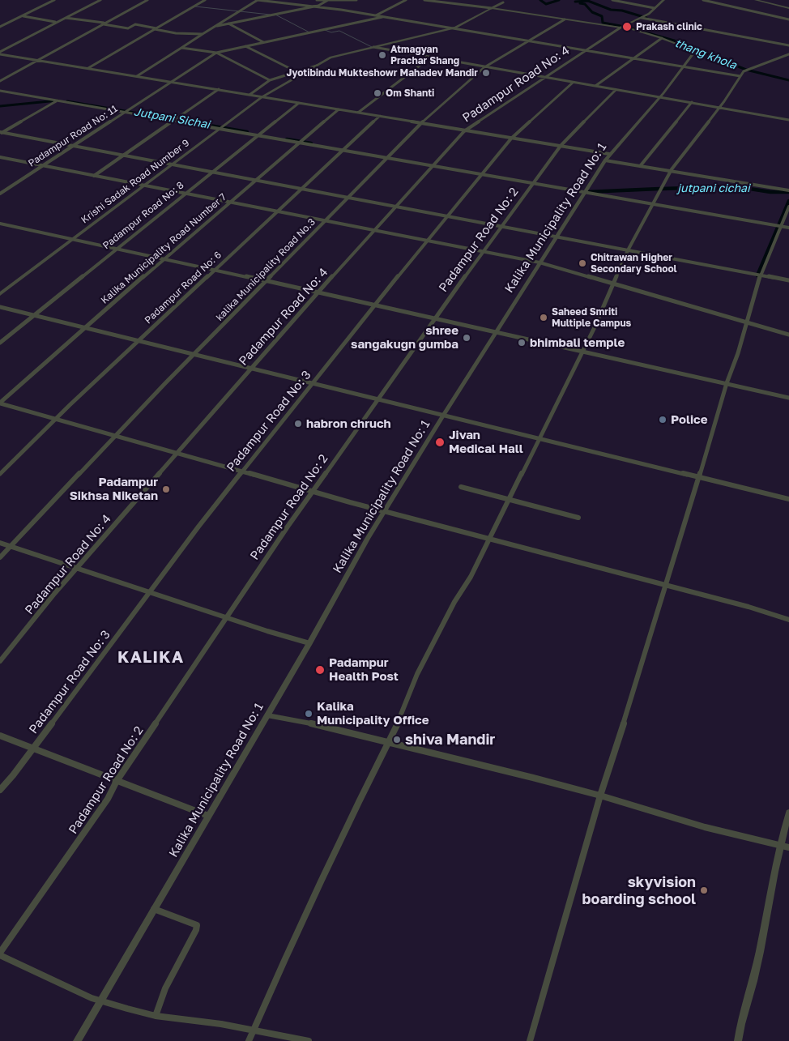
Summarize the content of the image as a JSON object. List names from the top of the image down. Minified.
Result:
{"streets":{"street":["Padampur Road No: 4","Padampur Road No: 11","Krishi Sadak Road Number 9","Padampur Road No: 8","Kalika Municipality Road No: 1","Padampur Road No: 2","Kalika Municipality Road Number 7","kalika Municipality Road No.3","Padampur Road No: 6","Padampur Road No: 3"]},"crossings":[["Padampur Road No: 4","Kalika Municipality Road No: 1"],["Kalika Municipality Road No: 1","kalika Municipality Road No.3"]],"districts":["KALIKA"],"water":["thang khola","Jutpani Sichai","jutpani cichai"],"places":["Prakash clinic","Atmagyan Prachar Shang","Jyotibindu Mukteshowr Mahadev Mandir","Om Shanti","Chitrawan Higher Secondary School","Saheed Smriti Multiple Campus","shree sangakugn gumba","bhimbali temple","Police","habron chruch","Jivan Medical Hall","Padampur Sikhsa Niketan","Padampur Health Post","Kalika Municipality Office","shiva Mandir","skyvision boarding school"]}
